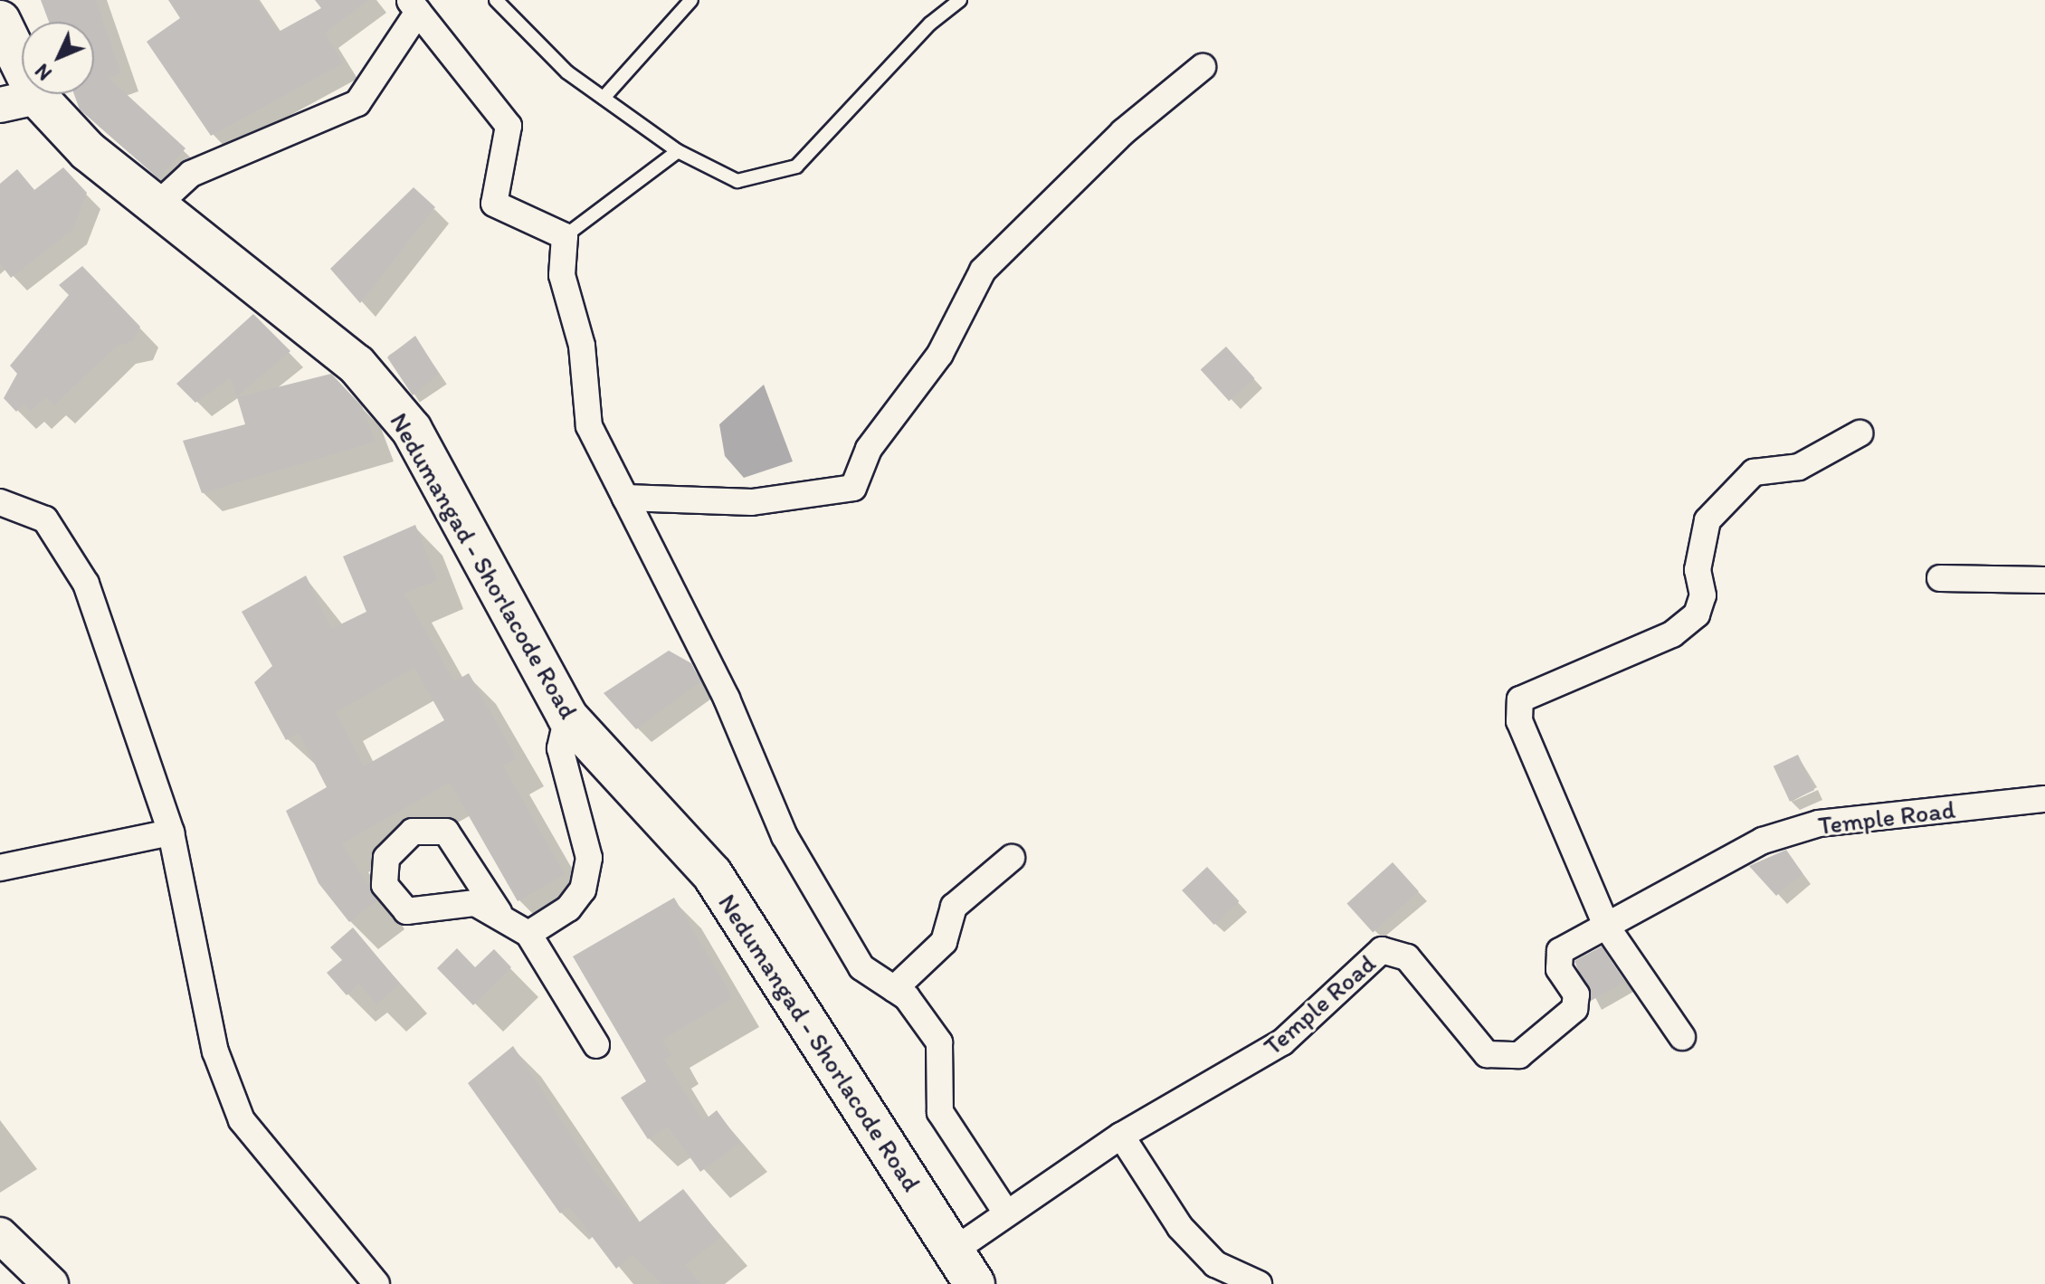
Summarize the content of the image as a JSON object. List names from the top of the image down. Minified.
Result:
{"streets":{"main road":["Nedumangad - Shorlacode Road"],"street":["Temple Road"]},"crossings":[["Nedumangad - Shorlacode Road","Temple Road"]],"north":"bottom left"}
